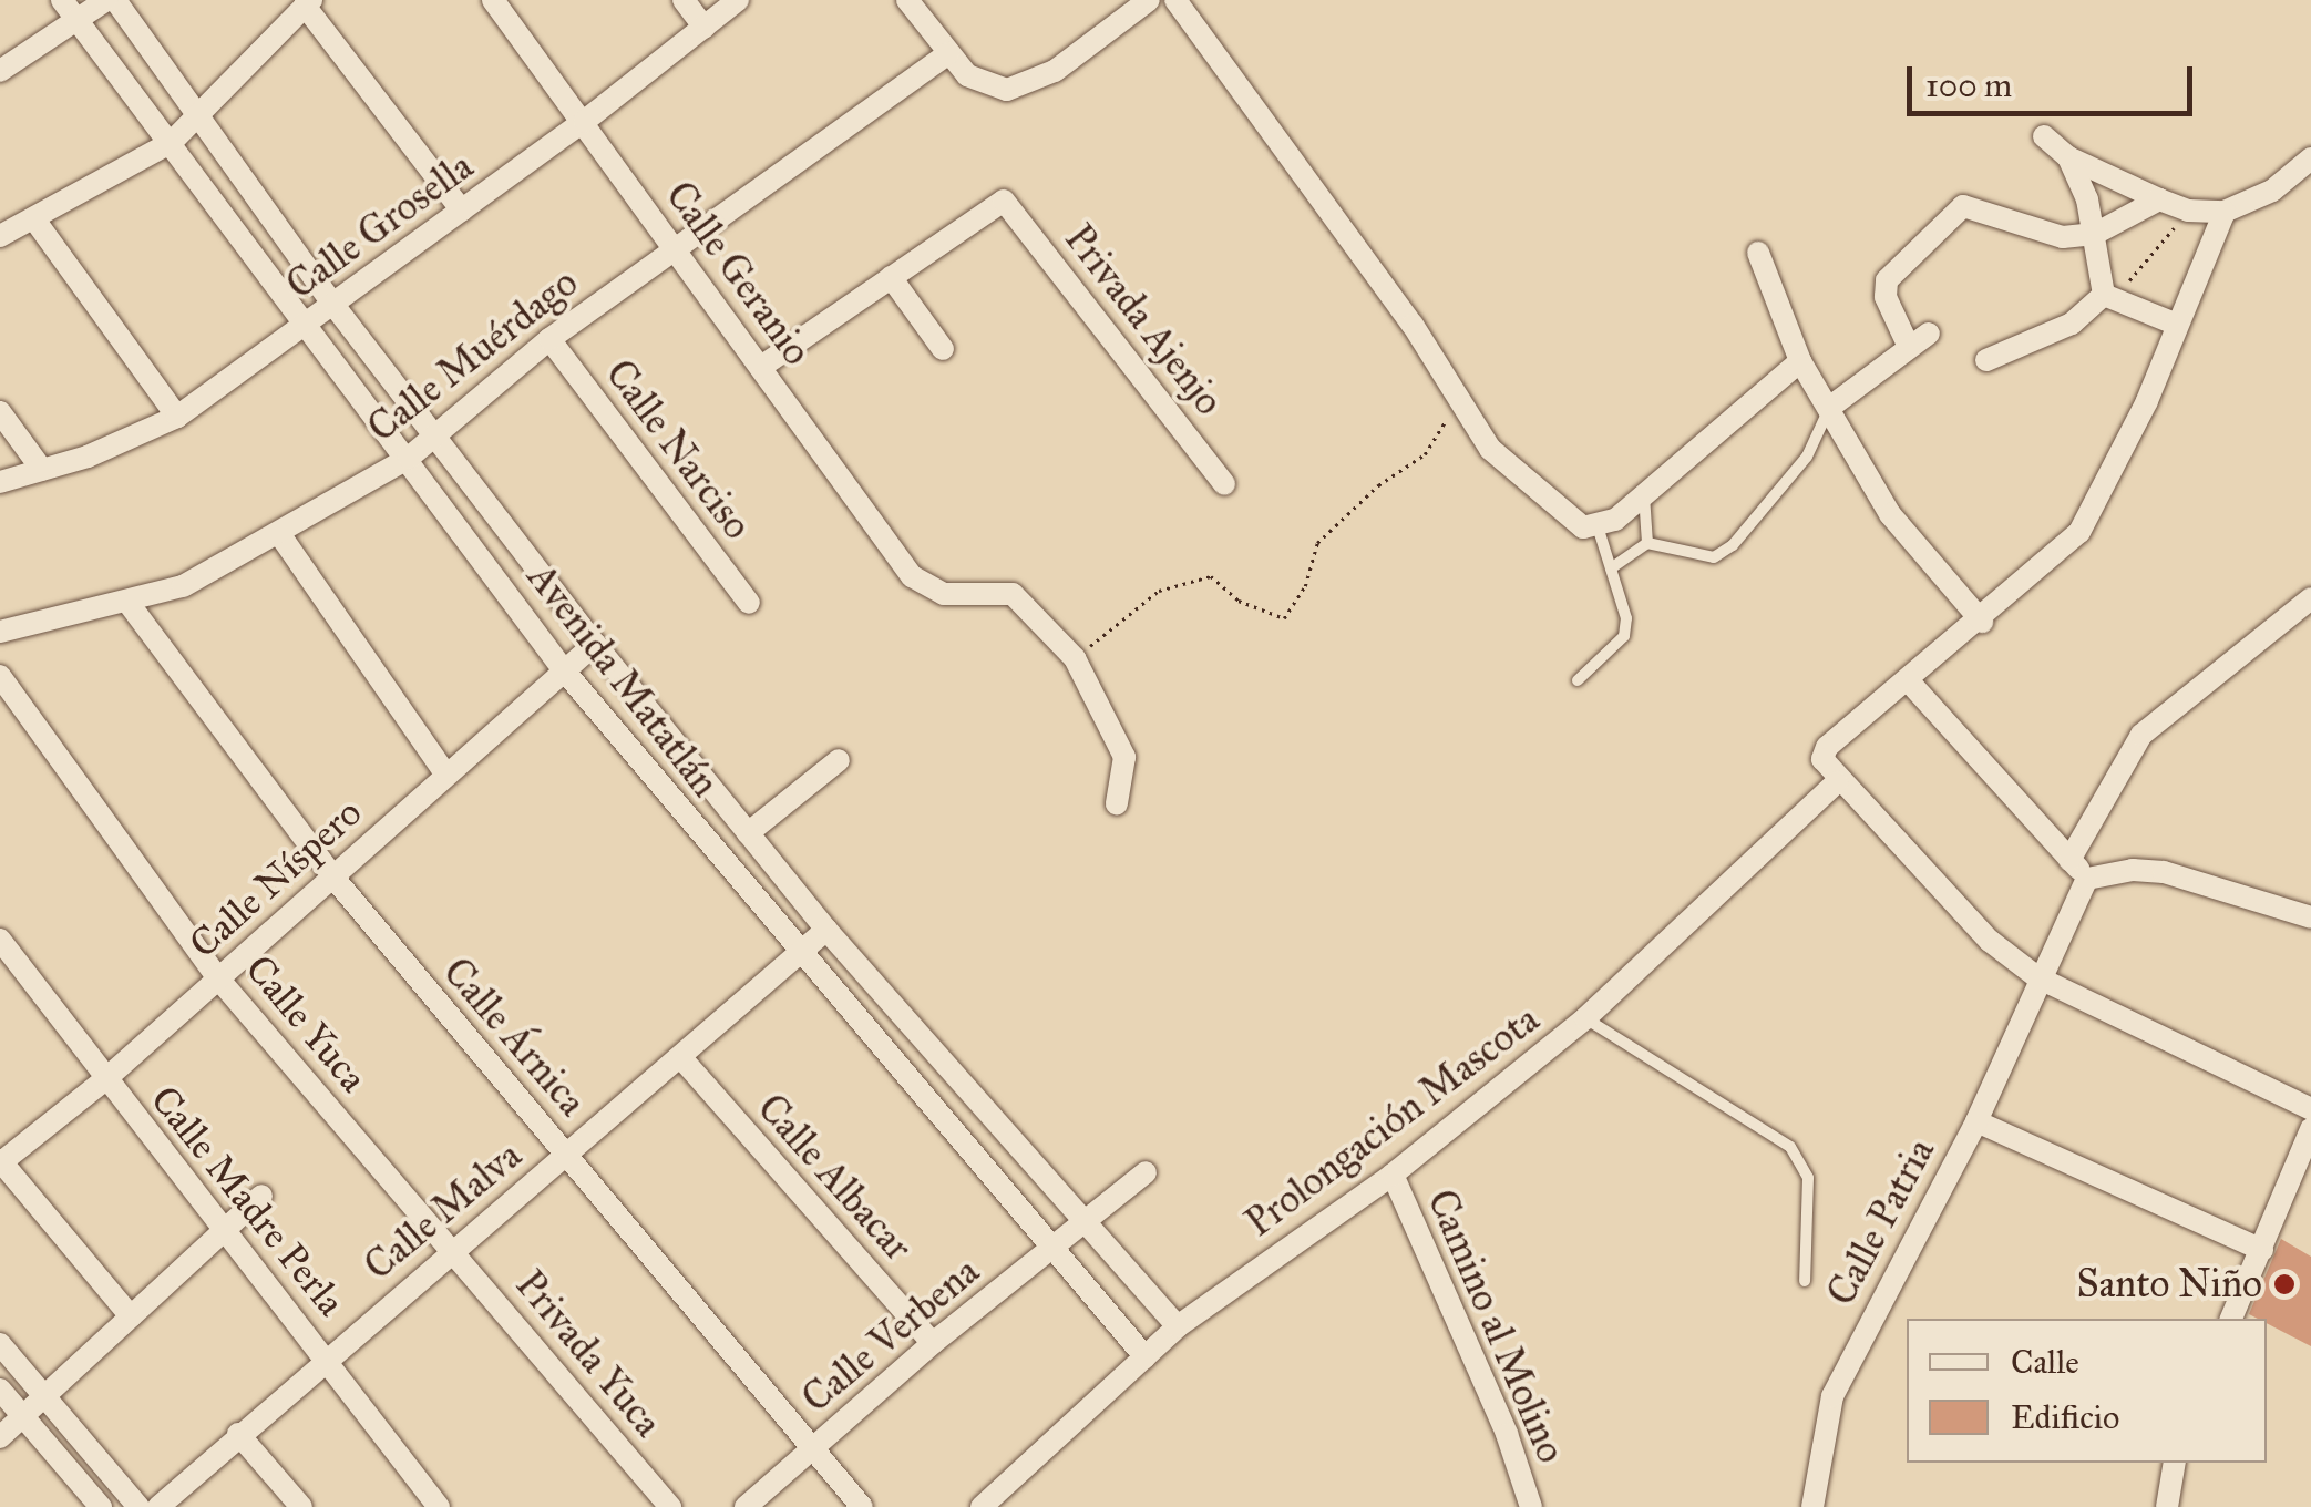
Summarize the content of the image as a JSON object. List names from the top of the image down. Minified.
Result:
{"streets":{"street":["Calle Grosella","Calle Geranio","Privada Ajenjo","Calle Muérdago","Calle Narciso","Avenida Matatlán","Calle Níspero","Calle Yuca","Calle Árnica","Prolongación Mascota","Calle Albacar","Calle Madre Perla","Calle Malva","Calle Patria","Camino al Molino","Calle Verbena","Privada Yuca"]},"crossings":[["Calle Grosella","Calle Geranio"],["Calle Grosella","Avenida Matatlán"],["Calle Geranio","Calle Muérdago"],["Calle Muérdago","Calle Narciso"],["Calle Muérdago","Avenida Matatlán"],["Calle Muérdago","Calle Árnica"],["Avenida Matatlán","Calle Níspero"],["Avenida Matatlán","Prolongación Mascota"],["Avenida Matatlán","Calle Malva"],["Avenida Matatlán","Calle Verbena"],["Calle Níspero","Calle Yuca"],["Calle Níspero","Calle Árnica"],["Calle Níspero","Calle Madre Perla"],["Calle Yuca","Calle Malva"],["Calle Yuca","Privada Yuca"],["Calle Árnica","Calle Malva"],["Calle Árnica","Calle Verbena"],["Prolongación Mascota","Camino al Molino"],["Calle Albacar","Calle Malva"],["Calle Albacar","Calle Verbena"],["Calle Madre Perla","Calle Malva"],["Calle Malva","Privada Yuca"]],"places":["Santo Niño"],"legend":["Calle","Edificio"],"scale_bar":"100 m"}
